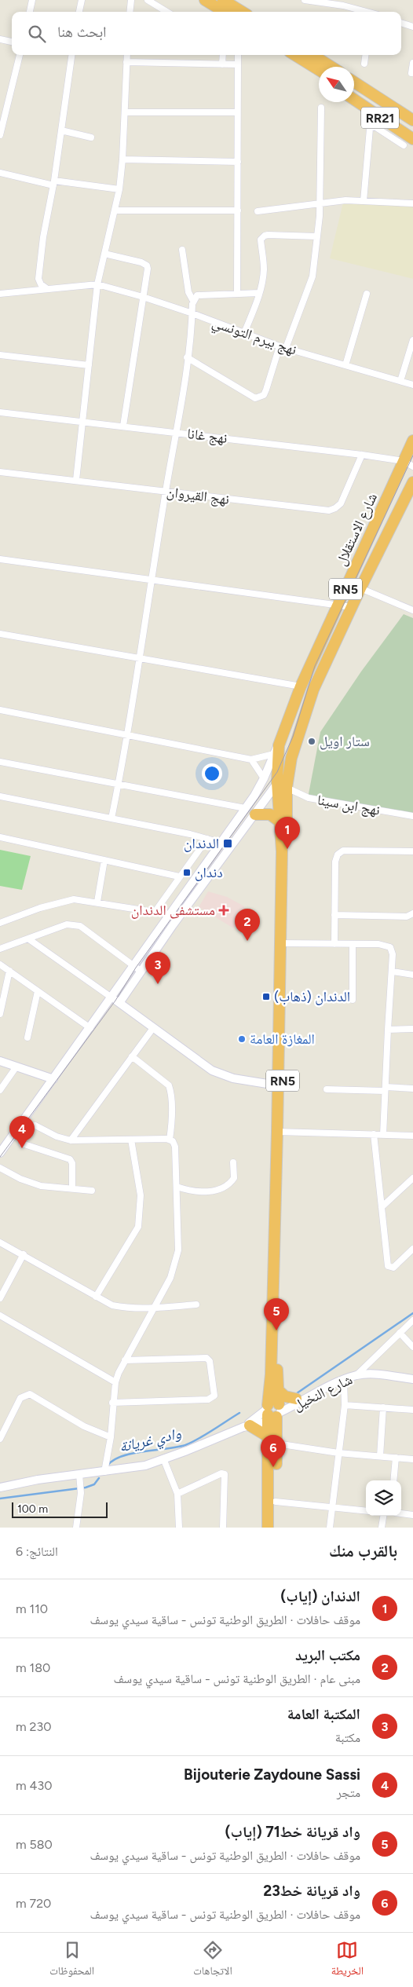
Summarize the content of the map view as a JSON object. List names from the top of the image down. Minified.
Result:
{"streets":{"highway":["RR21","شارع الاستقلال","RN5"],"main road":["شارع النخيل"],"street":["نهج بيرم التونسي","نهج غانا","نهج القيروان","نهج ابن سينا"]},"crossings":[["نهج غانا","نهج القيروان"],["نهج غانا","شارع الاستقلال"],["شارع الاستقلال","RN5"],["شارع الاستقلال","نهج ابن سينا"],["RN5","نهج ابن سينا"],["RN5","شارع النخيل"]],"water":["وادي غريانة"],"places":{"other":["ستار اويل","المغازة العامة"],"transit":["الدندان","دندان","الدندان (ذهاب)"],"health":["مستشفى الدندان"]},"scale_bar":"100 m","north":"top left","page":{"search":"ابحث هنا","pins":["1","2","3","4","5","6"],"scale":"100 m","heading":["بالقرب منك","النتائج: 6"],"list":[{"mark":"1","name":"الدندان (إياب)","note":"موقف حافلات · الطريق الوطنية تونس - ساقية سيدي يوسف","value":"110 m"},{"mark":"2","name":"مكتب البريد","note":"مبنى عام · الطريق الوطنية تونس - ساقية سيدي يوسف","value":"180 m"},{"mark":"3","name":"المكتبة العامة","note":"مكتبة","value":"230 m"},{"mark":"4","name":"Bijouterie Zaydoune Sassi","note":"متجر","value":"430 m"},{"mark":"5","name":"واد قريانة خط71 (إياب)","note":"موقف حافلات · الطريق الوطنية تونس - ساقية سيدي يوسف","value":"580 m"},{"mark":"6","name":"واد قريانة خط23","note":"موقف حافلات · الطريق الوطنية تونس - ساقية سيدي يوسف","value":"720 m"}],"nav":["الخريطة","الاتجاهات","المحفوظات"]}}
